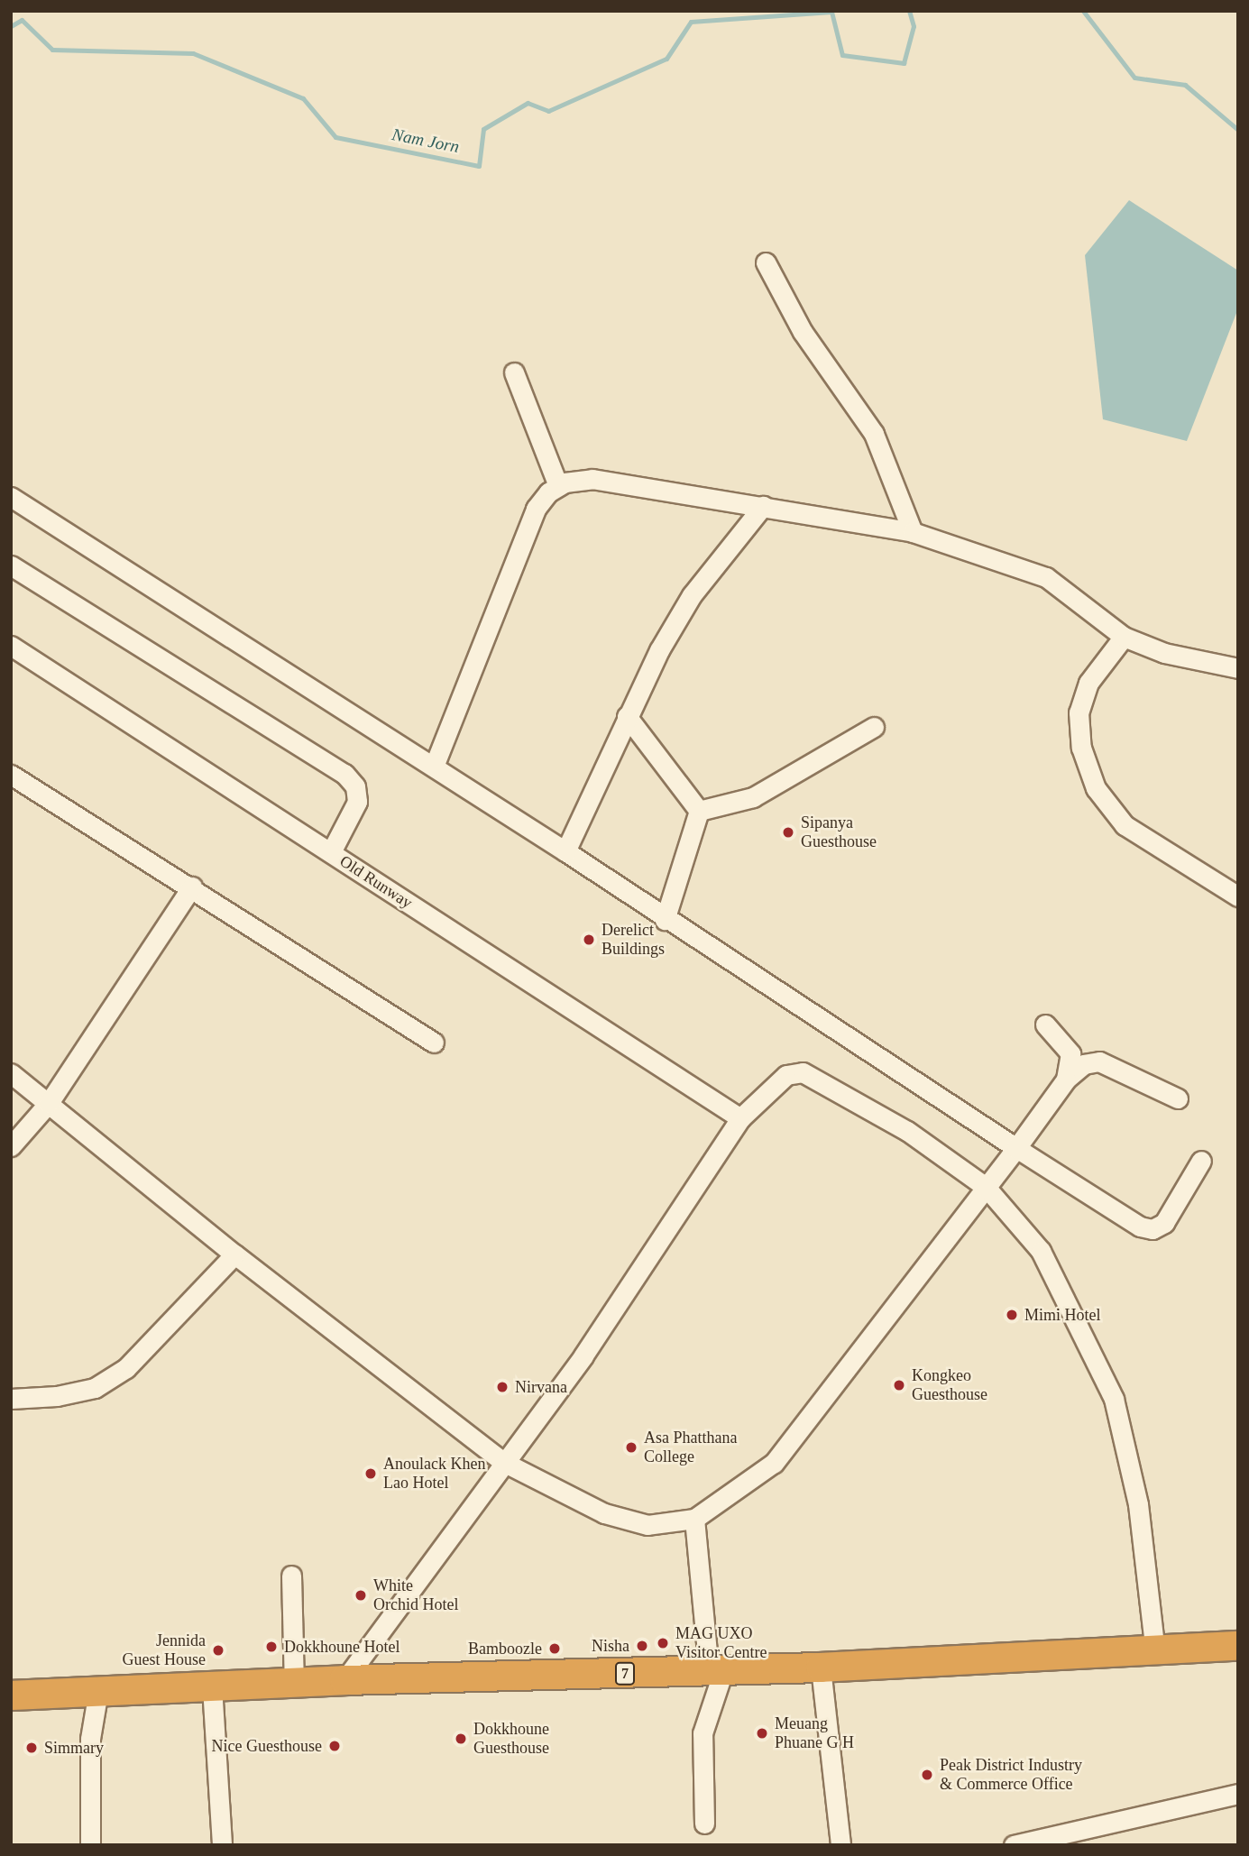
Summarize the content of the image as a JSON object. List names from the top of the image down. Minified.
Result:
{"streets":{"highway":["7"],"street":["Old Runway"]},"water":["Nam Jorn"],"places":["Sipanya Guesthouse","Derelict Buildings","Mimi Hotel","Kongkeo Guesthouse","Nirvana","Asa Phatthana College","Anoulack Khen Lao Hotel","White Orchid Hotel","MAG UXO Visitor Centre","Nisha","Dokkhoune Hotel","Bamboozle","Jennida Guest House","Meuang Phuane G H","Dokkhoune Guesthouse","Nice Guesthouse","Simmary","Peak District Industry & Commerce Office"]}
